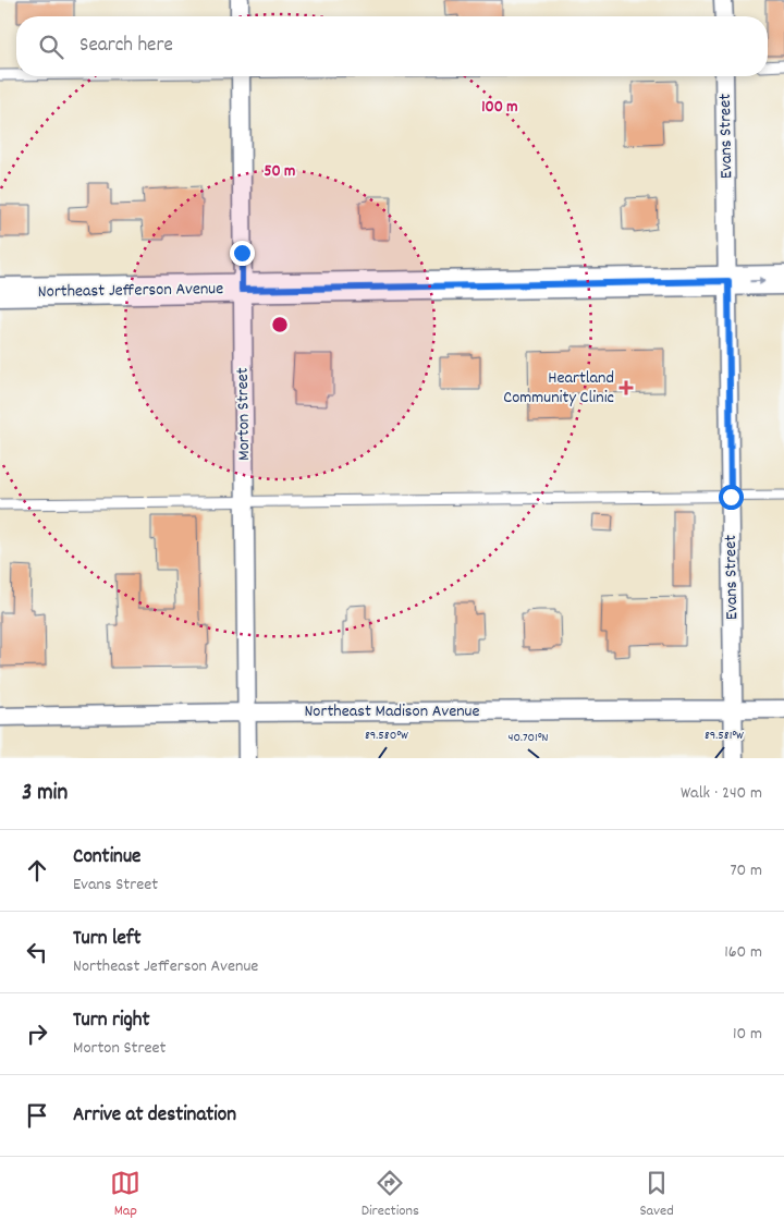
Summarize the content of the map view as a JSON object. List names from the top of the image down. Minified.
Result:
{"streets":{"main road":["Northeast Jefferson Avenue"],"street":["Evans Street","Morton Street","Northeast Madison Avenue"]},"crossings":[["Evans Street","Northeast Jefferson Avenue"],["Evans Street","Northeast Madison Avenue"],["Northeast Jefferson Avenue","Morton Street"],["Morton Street","Northeast Madison Avenue"]],"places":{"health":["Heartland Community Clinic"]},"page":{"search":"Search here","heading":["3 min","Walk · 240 m"],"list":[["Continue","Evans Street","70 m"],["Turn left","Northeast Jefferson Avenue","160 m"],["Turn right","Morton Street","10 m"],"Arrive at destination"],"nav":["Map","Directions","Saved"]},"coordinates":["89.580°W","89.581°W","40.701°N"],"rings":["100 m","50 m"]}
